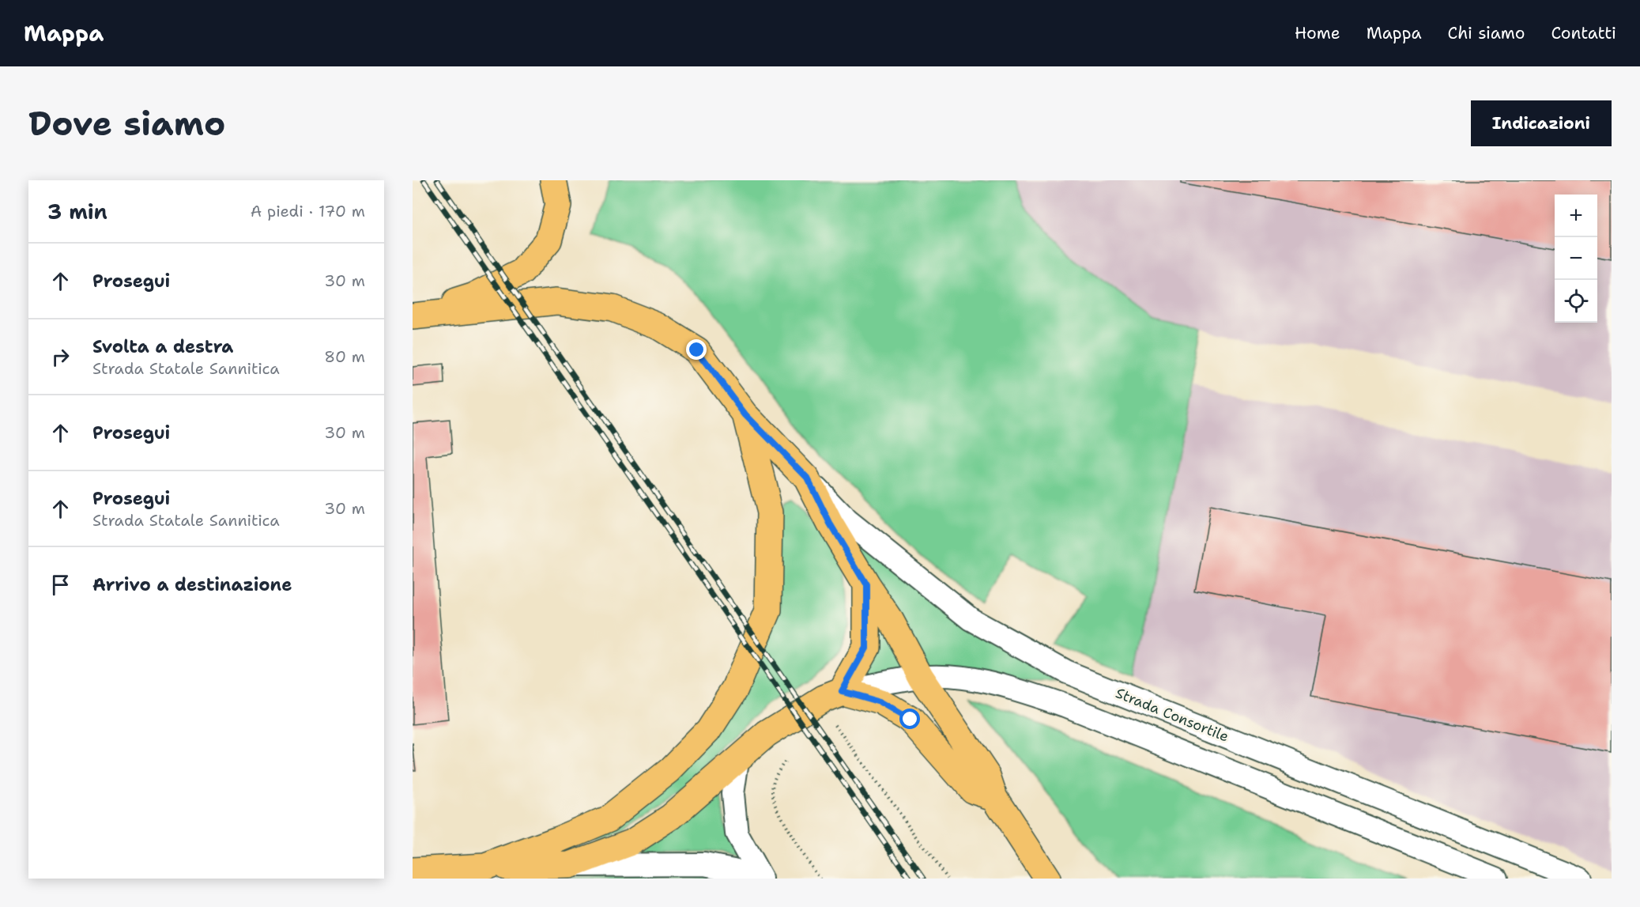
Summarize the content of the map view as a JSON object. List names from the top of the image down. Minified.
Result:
{"streets":{"street":["Strada Consortile"]},"page":{"header":"Mappa","nav":["Home","Mappa","Chi siamo","Contatti"],"buttons":"Indicazioni","title":"Dove siamo","heading":["3 min","A piedi · 170 m"],"map_buttons":["+","−"],"list":[["Prosegui","30 m"],["Svolta a destra","Strada Statale Sannitica","80 m"],["Prosegui","30 m"],["Prosegui","Strada Statale Sannitica","30 m"],"Arrivo a destinazione"]}}
